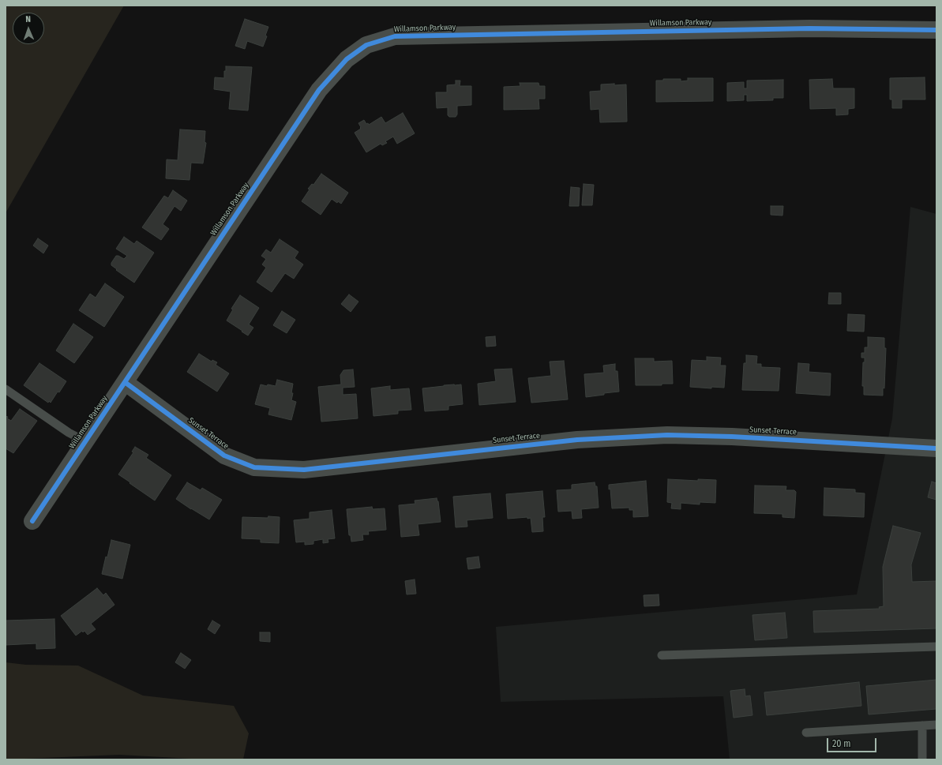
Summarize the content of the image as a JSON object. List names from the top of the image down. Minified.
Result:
{"streets":{"street":["Willamson Parkway","Sunset Terrace"]},"crossings":[["Willamson Parkway","Sunset Terrace"]],"scale_bar":"20 m","north":"top"}
